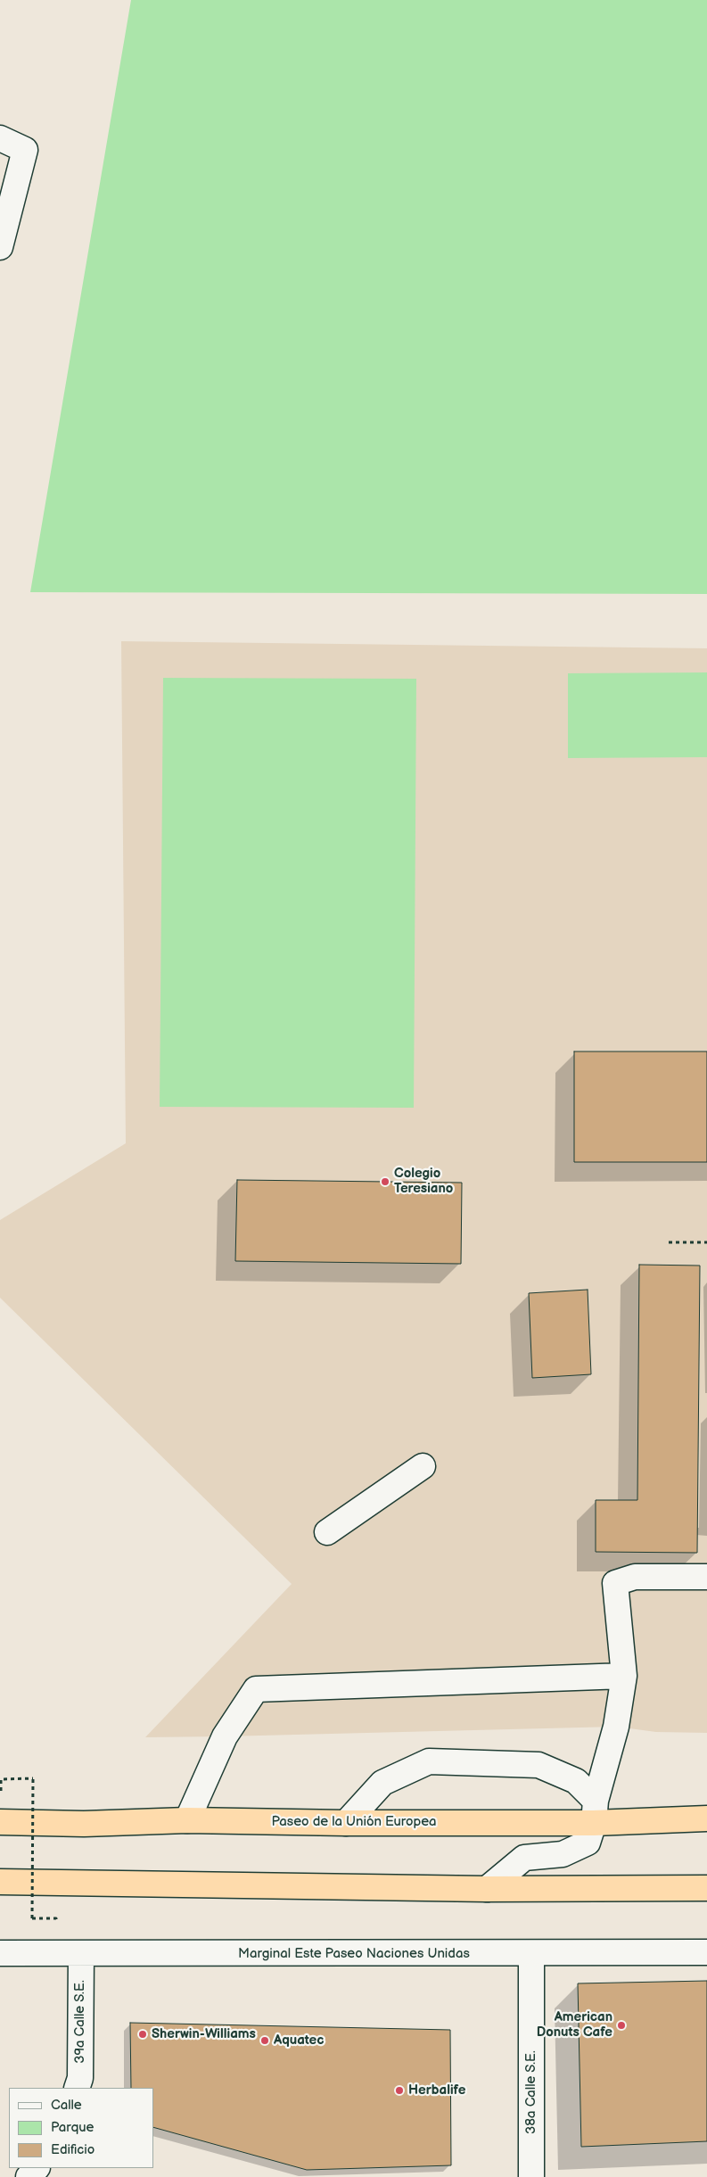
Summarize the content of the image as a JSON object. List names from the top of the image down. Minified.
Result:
{"streets":{"highway":["Paseo de la Unión Europea"],"street":["Marginal Este Paseo Naciones Unidas","39a Calle S.E.","38a Calle S.E."]},"crossings":[["Marginal Este Paseo Naciones Unidas","39a Calle S.E."],["Marginal Este Paseo Naciones Unidas","38a Calle S.E."]],"places":["Colegio Teresiano","American Donuts Cafe","Sherwin-Williams","Aquatec","Herbalife"],"legend":["Calle","Parque","Edificio"]}
